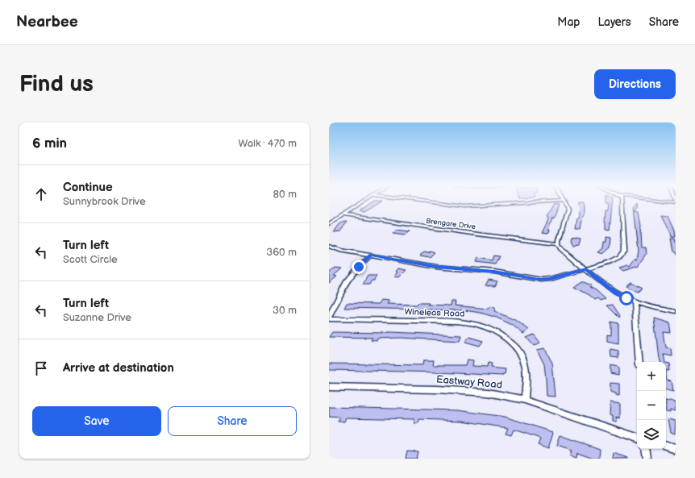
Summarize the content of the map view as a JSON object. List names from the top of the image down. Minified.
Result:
{"streets":{"street":["Brengare Drive","Wineleas Road","Eastway Road"]},"crossings":[["Wineleas Road","Eastway Road"]],"page":{"header":"Nearbee","nav":["Map","Layers","Share"],"buttons":["Directions",["Save","Share"]],"title":"Find us","heading":["6 min","Walk · 470 m"],"list":[["Continue","Sunnybrook Drive","80 m"],["Turn left","Scott Circle","360 m"],["Turn left","Suzanne Drive","30 m"],"Arrive at destination"],"map_buttons":["+","−"]}}
